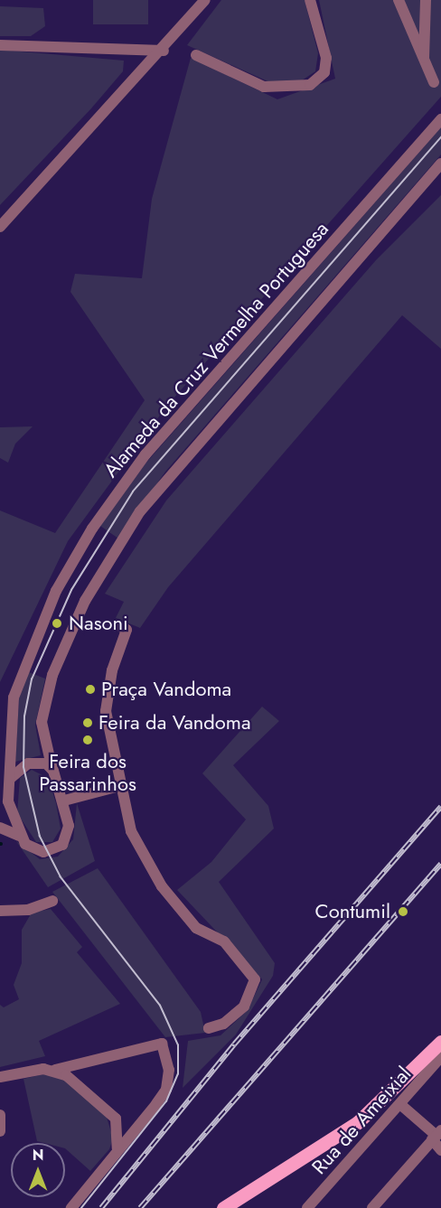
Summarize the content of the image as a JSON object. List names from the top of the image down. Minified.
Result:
{"streets":{"street":["Alameda da Cruz Vermelha Portuguesa","Rua de Ameixial"]},"places":["Nasoni","Praça Vandoma","Feira da Vandoma","Feira dos Passarinhos","Contumil"],"north":"top"}
